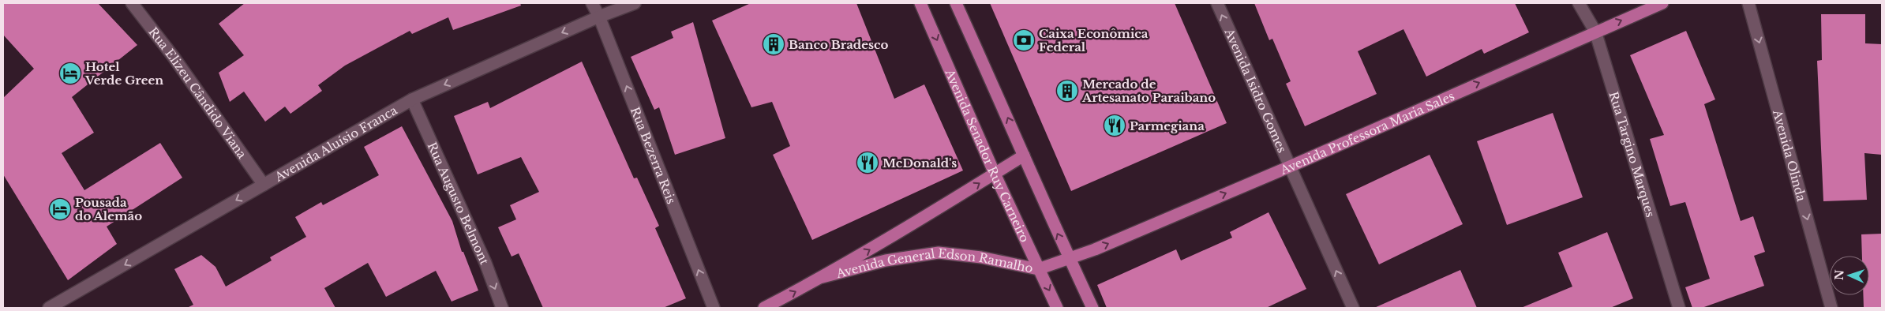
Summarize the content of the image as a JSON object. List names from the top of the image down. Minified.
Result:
{"streets":{"main road":["Avenida Professora Maria Sales","Avenida Senador Ruy Carneiro","Avenida General Edson Ramalho"],"street":["Avenida Isidro Gomes","Rua Elizeu Cândido Viana","Avenida Aluísio Franca","Rua Targino Marques","Rua Bezerra Reis","Avenida Olinda","Rua Augusto Belmont"]},"crossings":[["Avenida Isidro Gomes","Avenida Professora Maria Sales"],["Rua Elizeu Cândido Viana","Avenida Aluísio Franca"],["Avenida Professora Maria Sales","Rua Targino Marques"],["Avenida Professora Maria Sales","Avenida General Edson Ramalho"],["Avenida Aluísio Franca","Rua Bezerra Reis"],["Avenida Aluísio Franca","Rua Augusto Belmont"],["Avenida Senador Ruy Carneiro","Avenida General Edson Ramalho"]],"one_way":["Avenida Isidro Gomes","Avenida Professora Maria Sales","Avenida Aluísio Franca","Rua Bezerra Reis","Avenida Olinda","Rua Augusto Belmont","Avenida General Edson Ramalho"],"places":{"bank":["Caixa Econômica Federal"],"building":["Banco Bradesco","Mercado de Artesanato Paraibano"],"hotel":["Hotel Verde Green","Pousada do Alemão"],"restaurant":["Parmegiana","McDonald's"]},"north":"left"}
